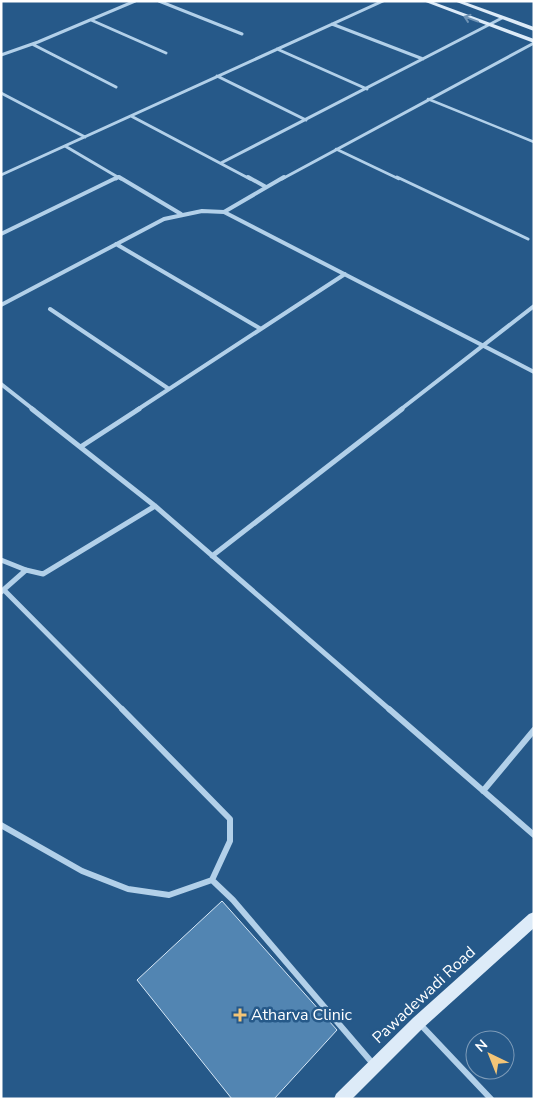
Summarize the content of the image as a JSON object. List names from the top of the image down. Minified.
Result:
{"streets":{"main road":["Pawadewadi Road"]},"places":{"health":["Atharva Clinic"]},"north":"top left"}
